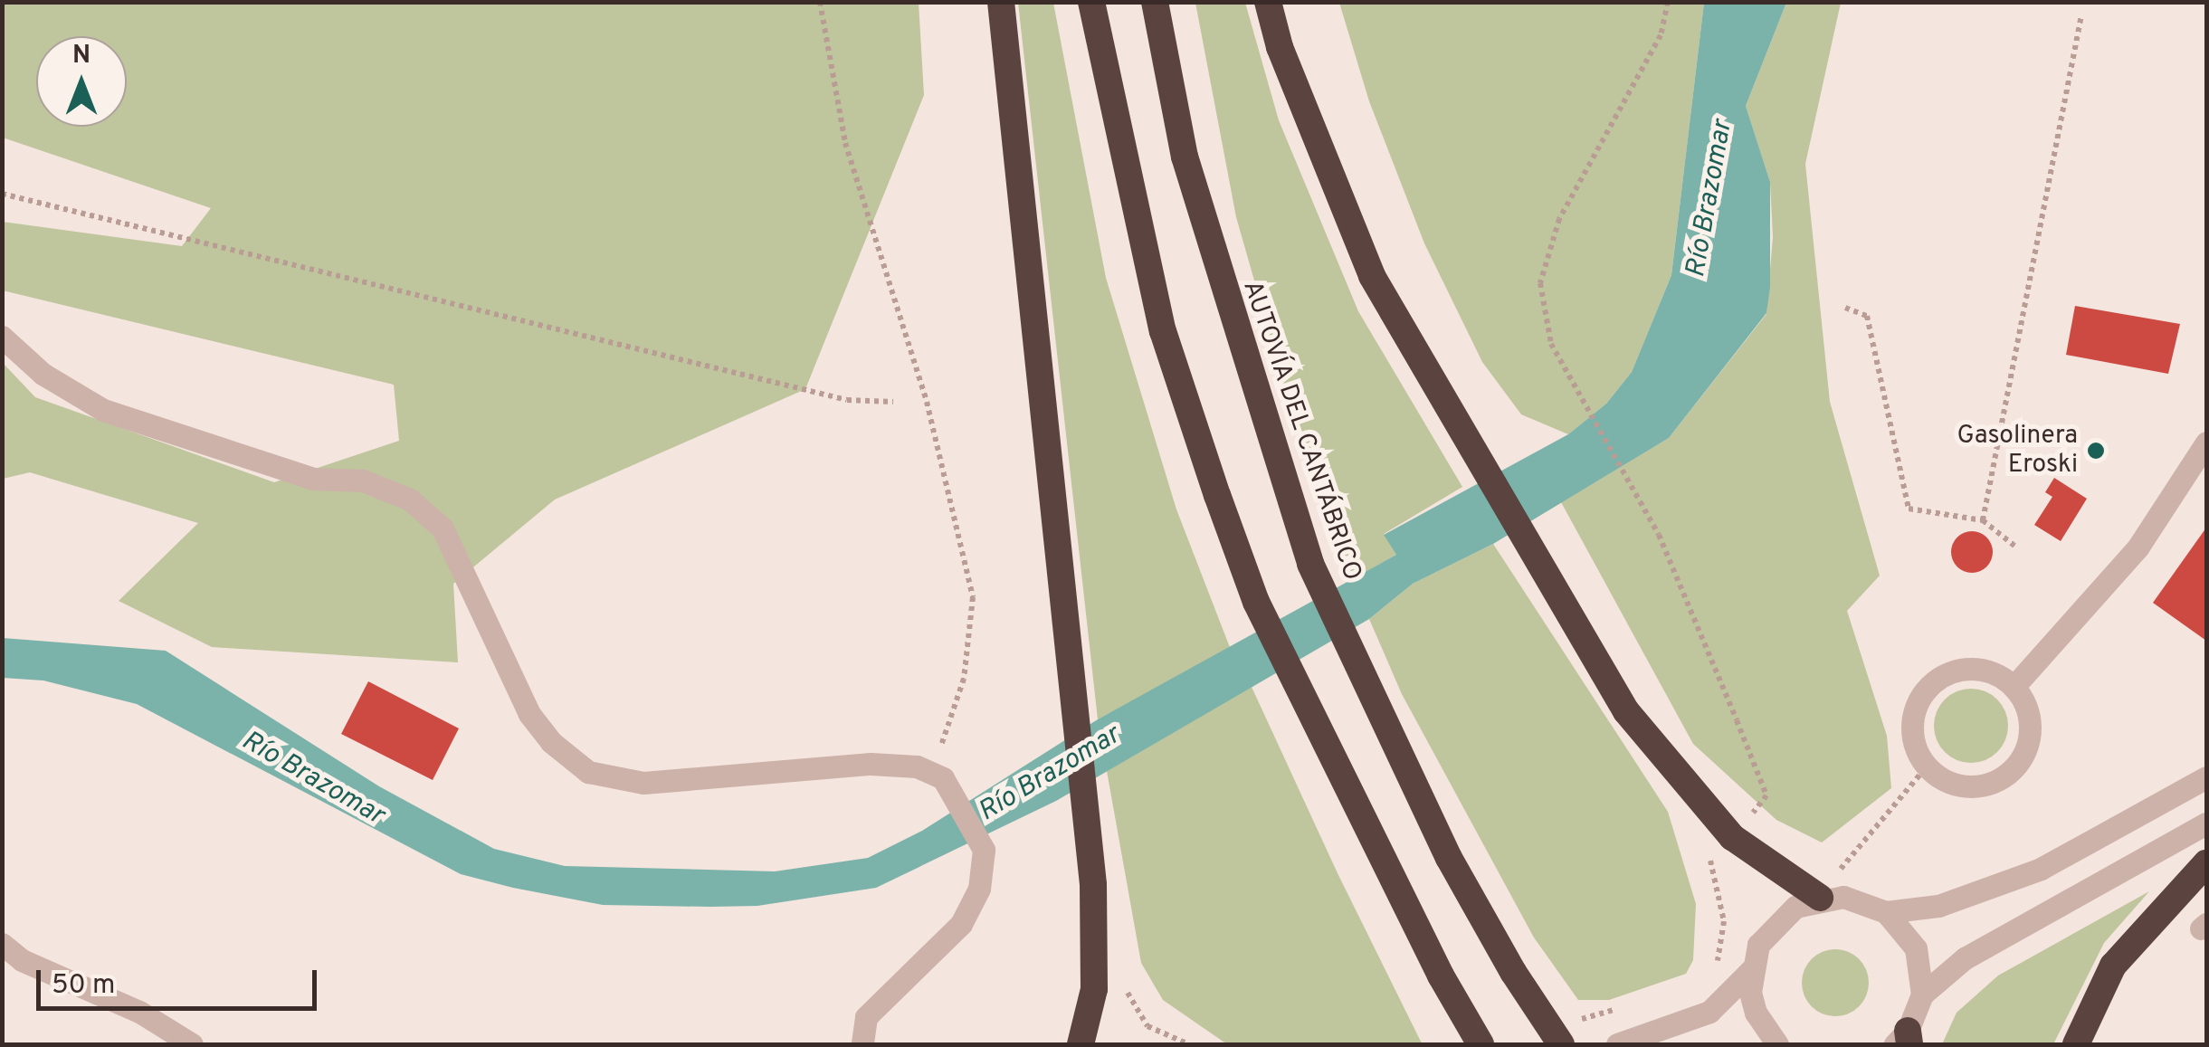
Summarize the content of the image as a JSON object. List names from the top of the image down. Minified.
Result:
{"streets":{"highway":["AUTOVÍA DEL CANTÁBRICO"]},"water":["Río Brazomar"],"places":["Gasolinera Eroski"],"scale_bar":"50 m","north":"top"}
